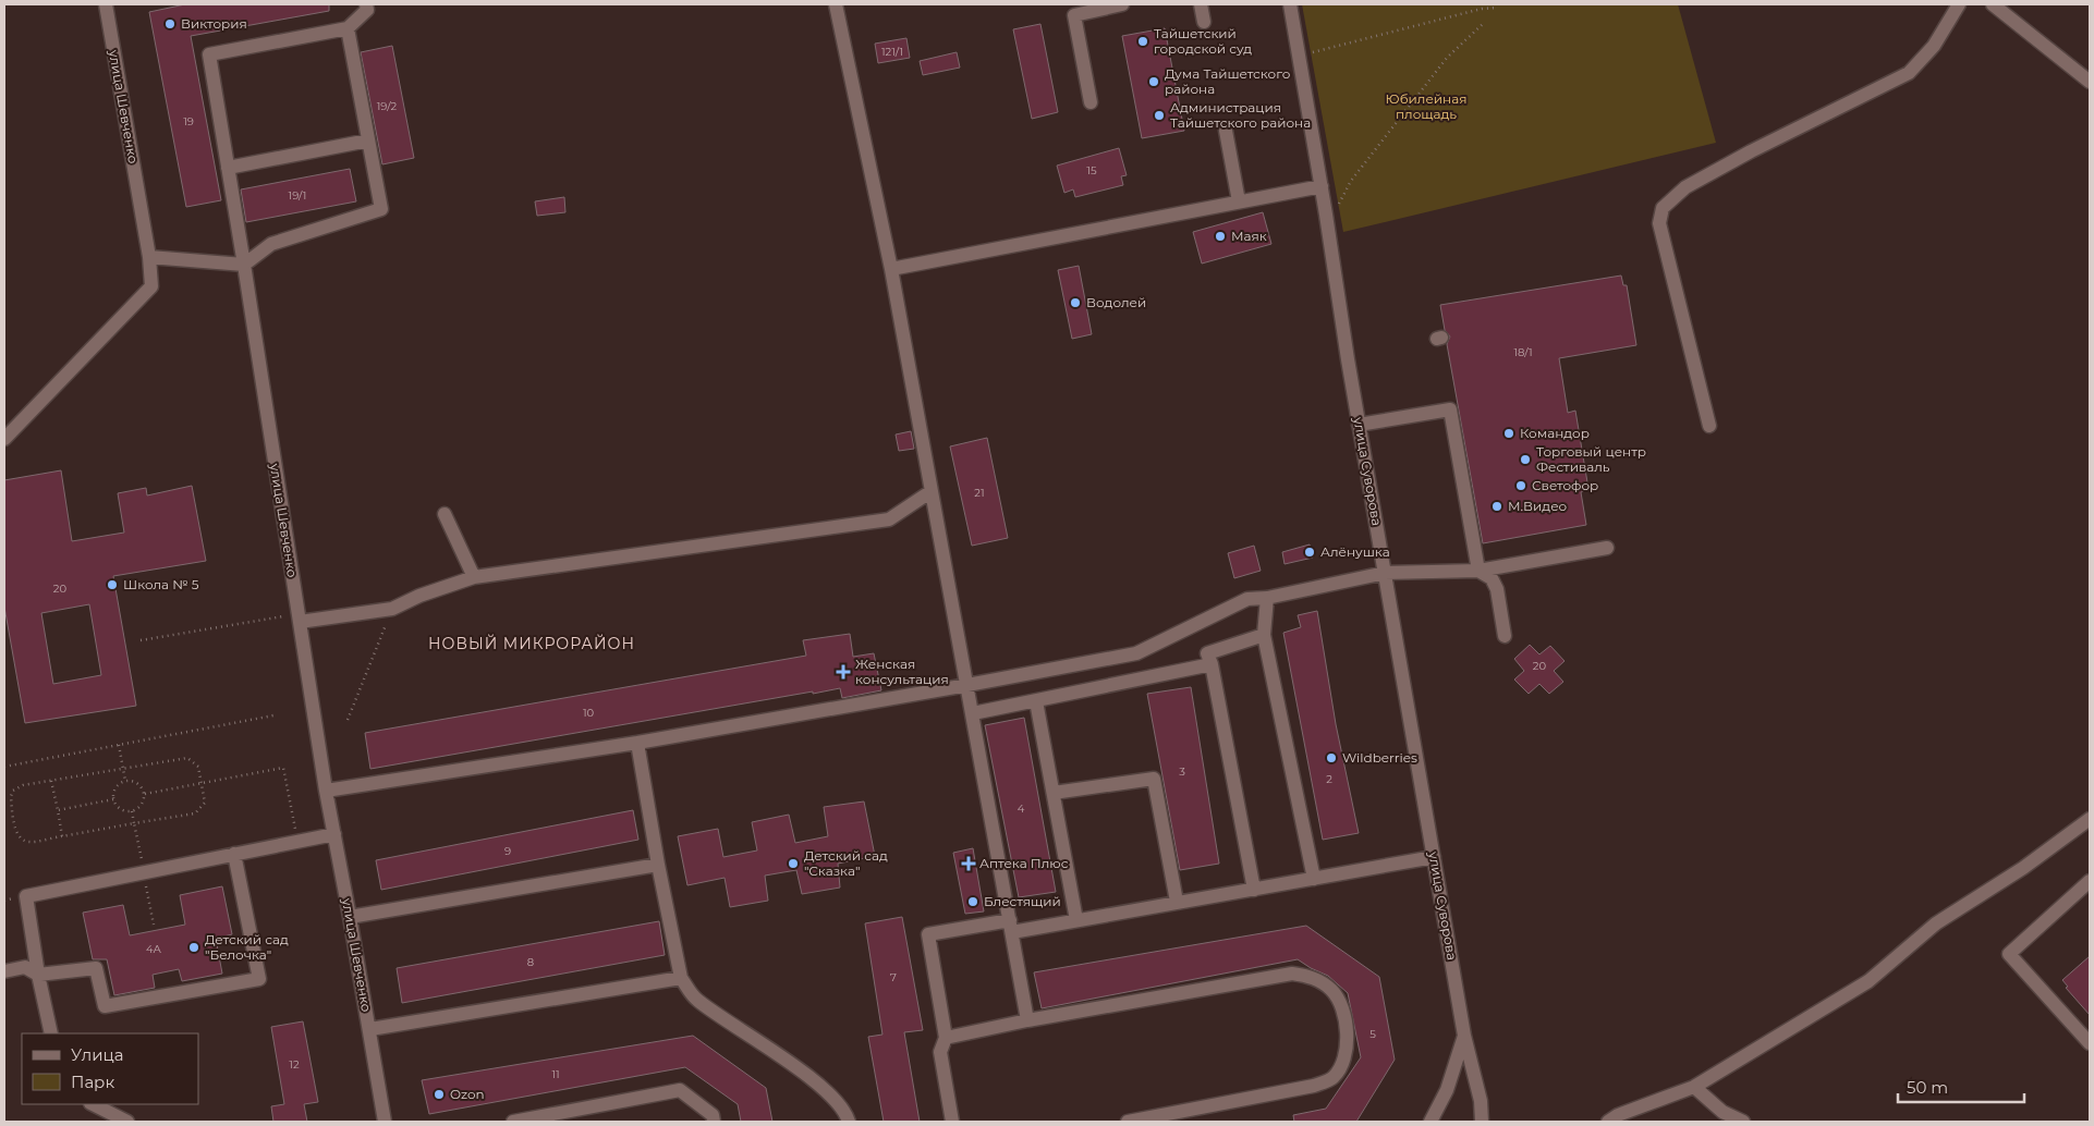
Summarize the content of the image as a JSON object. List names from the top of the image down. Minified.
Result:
{"streets":{"street":["улица Шевченко","улица Суворова"]},"districts":["НОВЫЙ МИКРОРАЙОН"],"parks":["Юбилейная площадь"],"places":{"other":["Виктория","Тайшетский городской суд","Дума Тайшетского района","Администрация Тайшетского района","Маяк","Водолей","Командор","Торговый центр Фестиваль","Светофор","М.Видео","Алёнушка","Школа № 5","Wildberries","Детский сад \"Сказка\"","Блестящий","Детский сад \"Белочка\"","Ozon"],"health":["Женская консультация","Аптека Плюс"]},"house_numbers":["121/1","19/2","19","15","19/1","18/1","21","20","20","10","3","2","4","9","4А","8","7","5","12","11"],"legend":["Улица","Парк"],"scale_bar":"50 m"}
